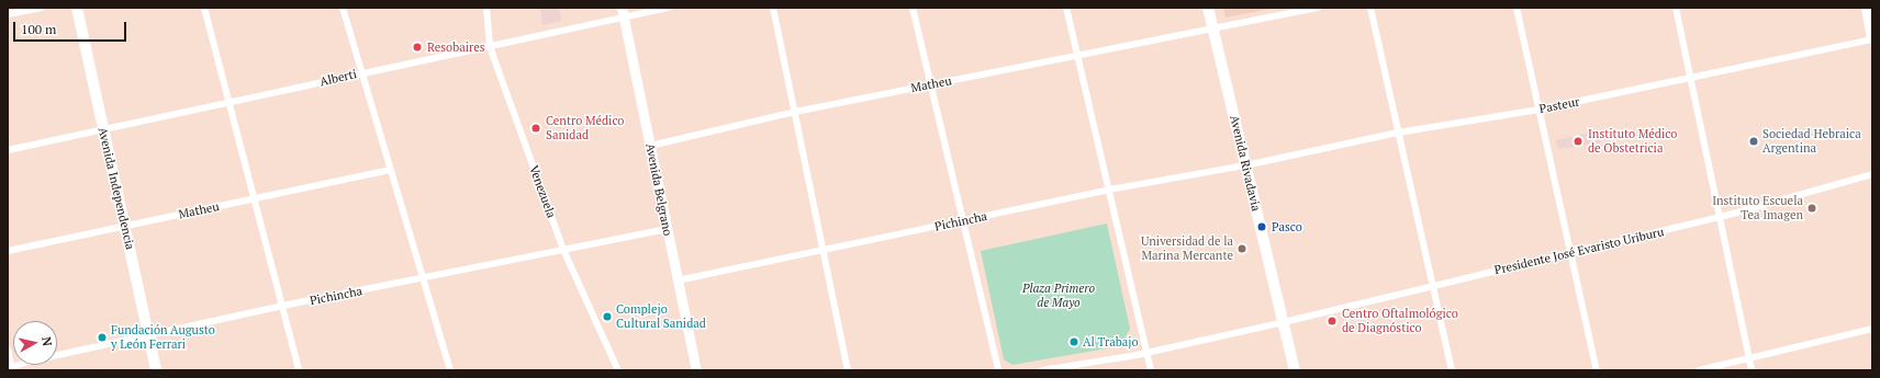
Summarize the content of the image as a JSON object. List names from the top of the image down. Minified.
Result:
{"streets":{"main road":["Avenida Rivadavia","Avenida Independencia","Avenida Belgrano"],"street":["Alberti","Matheu","Pasteur","Venezuela","Pichincha","Presidente José Evaristo Uriburu"]},"crossings":[["Alberti","Avenida Independencia"],["Alberti","Avenida Belgrano"],["Alberti","Venezuela"],["Matheu","Avenida Rivadavia"],["Matheu","Avenida Independencia"],["Matheu","Avenida Belgrano"],["Pasteur","Avenida Rivadavia"],["Pasteur","Pichincha"],["Avenida Rivadavia","Pichincha"],["Avenida Rivadavia","Presidente José Evaristo Uriburu"],["Avenida Independencia","Pichincha"],["Avenida Belgrano","Pichincha"],["Venezuela","Pichincha"]],"parks":["Plaza Primero de Mayo"],"places":["Resobaires","Centro Médico Sanidad","Instituto Médico de Obstetricia","Sociedad Hebraica Argentina","Instituto Escuela Tea Imagen","Pasco","Universidad de la Marina Mercante","Complejo Cultural Sanidad","Centro Oftalmológico de Diagnóstico","Fundación Augusto y León Ferrari","Al Trabajo"],"scale_bar":"100 m","north":"right"}
